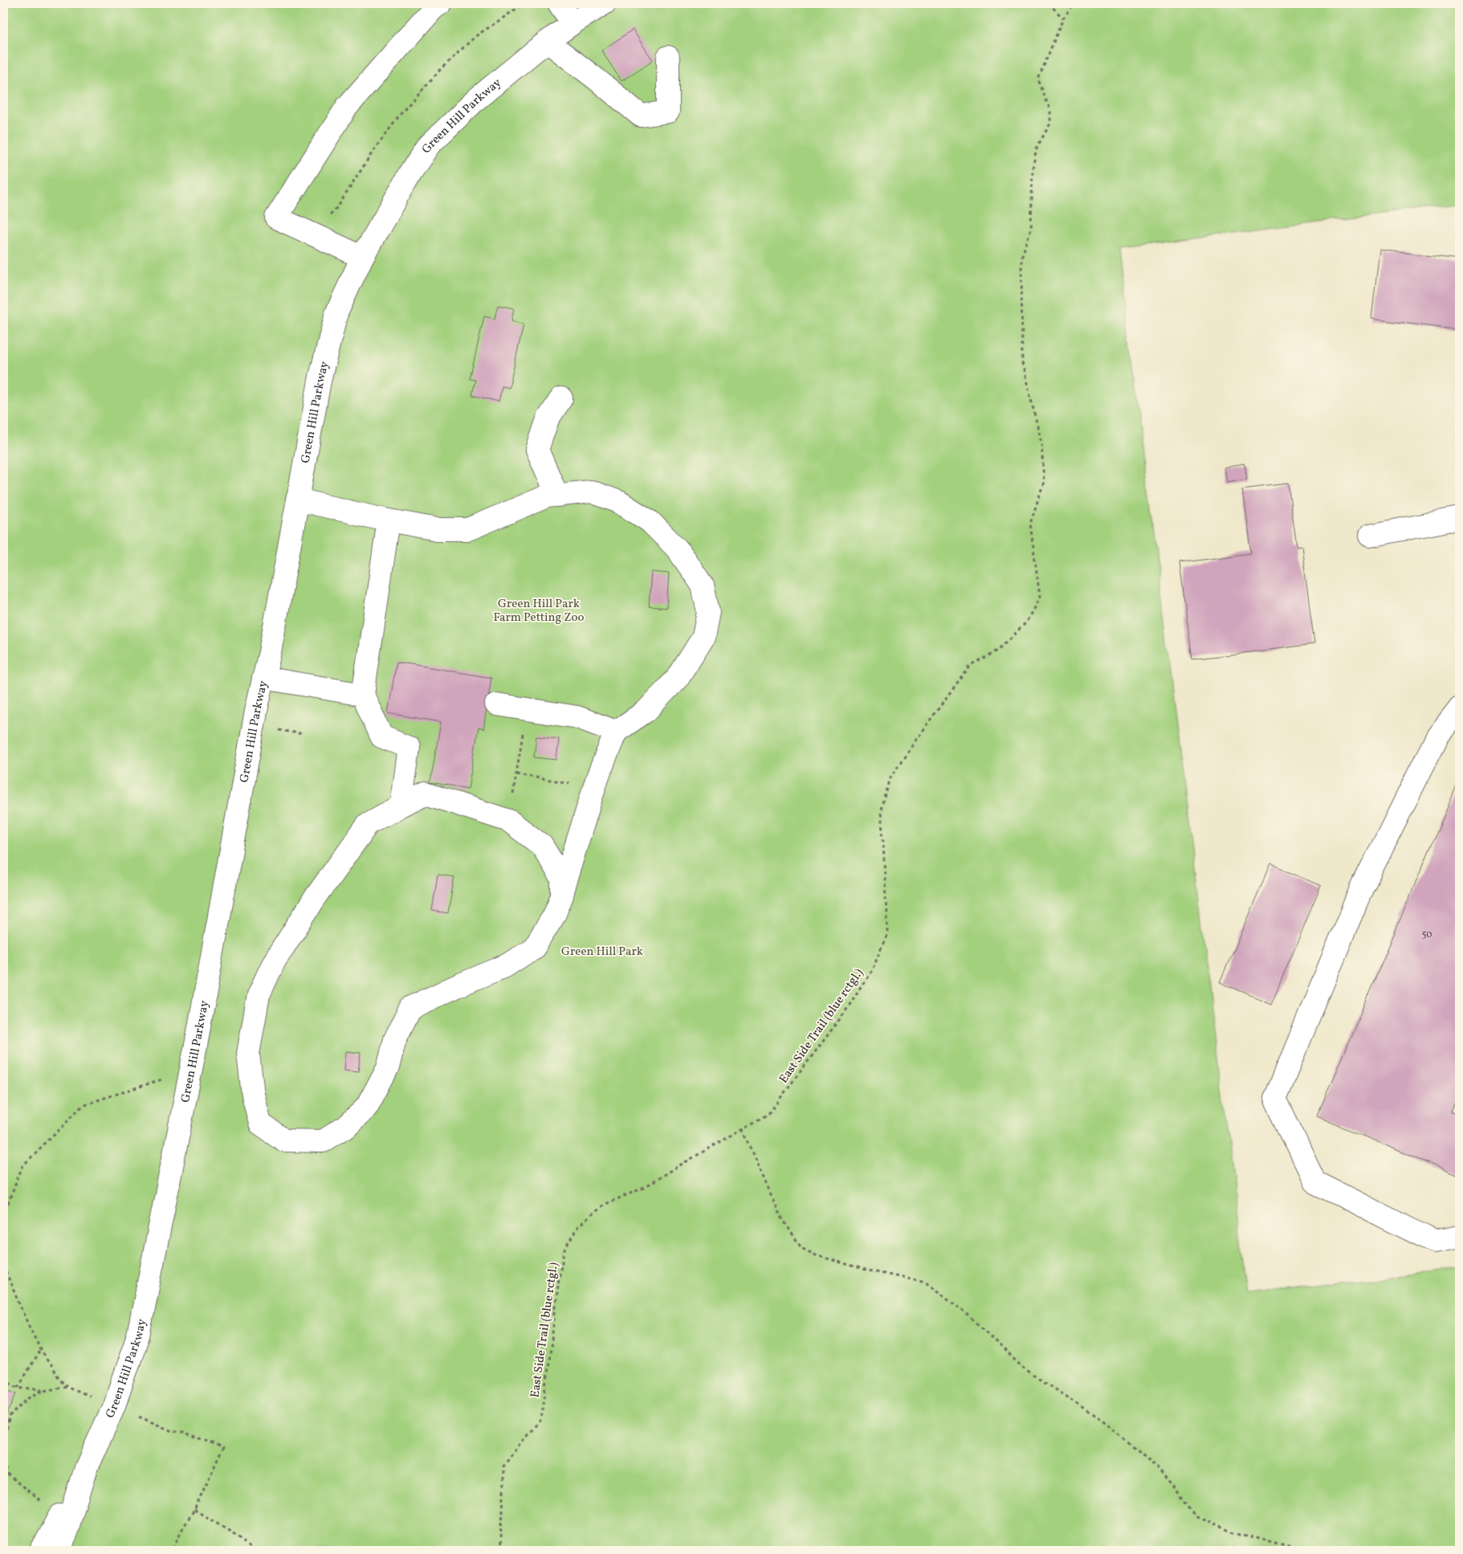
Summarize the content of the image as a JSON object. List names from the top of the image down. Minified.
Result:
{"streets":{"street":["Green Hill Parkway"],"path":["East Side Trail (blue rctgl.)"]},"parks":["Green Hill Park Farm Petting Zoo","Green Hill Park"],"house_numbers":["50"]}
